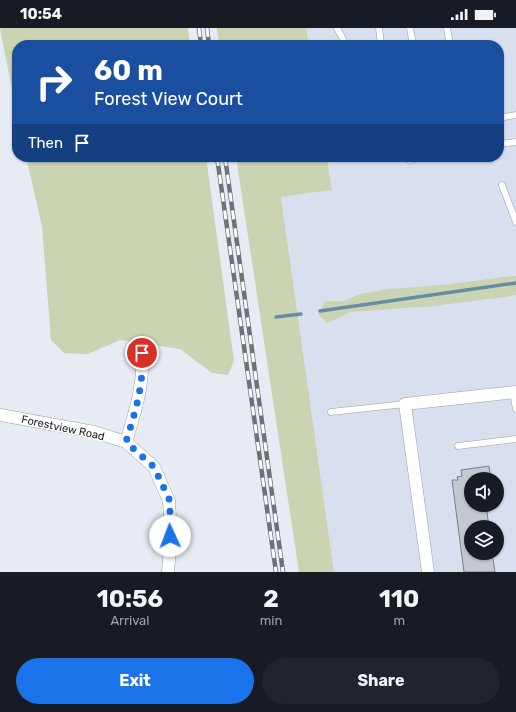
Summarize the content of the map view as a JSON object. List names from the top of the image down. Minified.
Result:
{"streets":{"street":["Forestview Road"]},"page":{"status":"10:54","turn":["60 m","Forest View Court"],"then":"Then","eta":["10:56","Arrival","2","min","110","m"],"buttons":["Exit","Share"]}}
